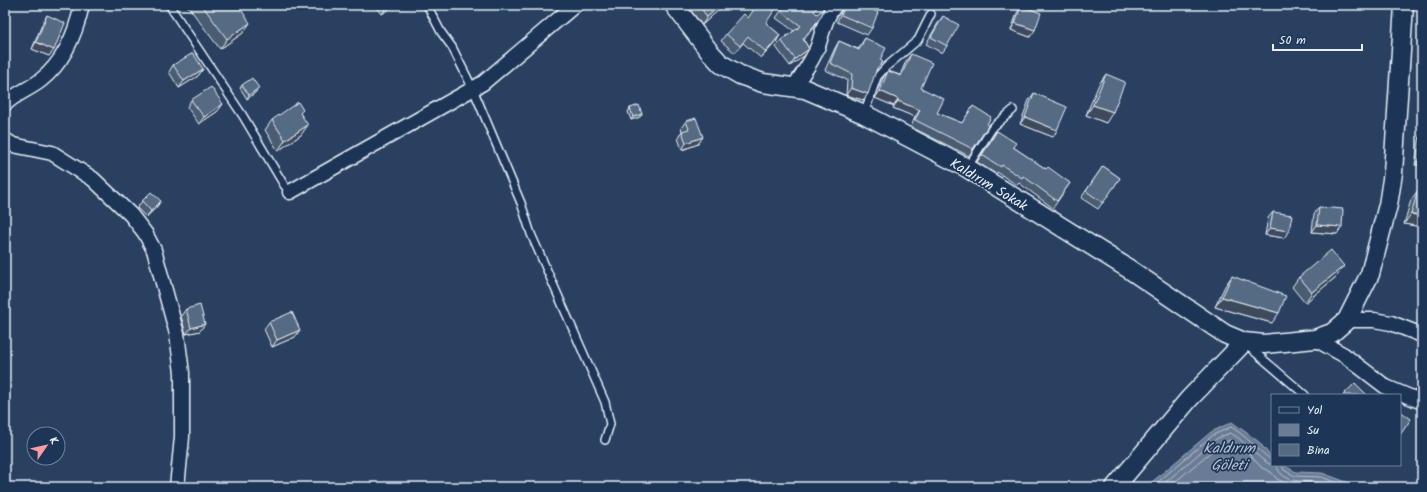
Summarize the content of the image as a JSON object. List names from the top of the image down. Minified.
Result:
{"streets":{"street":["Kaldırım Sokak"]},"water":["Kaldırım Göleti"],"legend":["Yol","Su","Bina"],"scale_bar":"50 m","north":"top right"}
